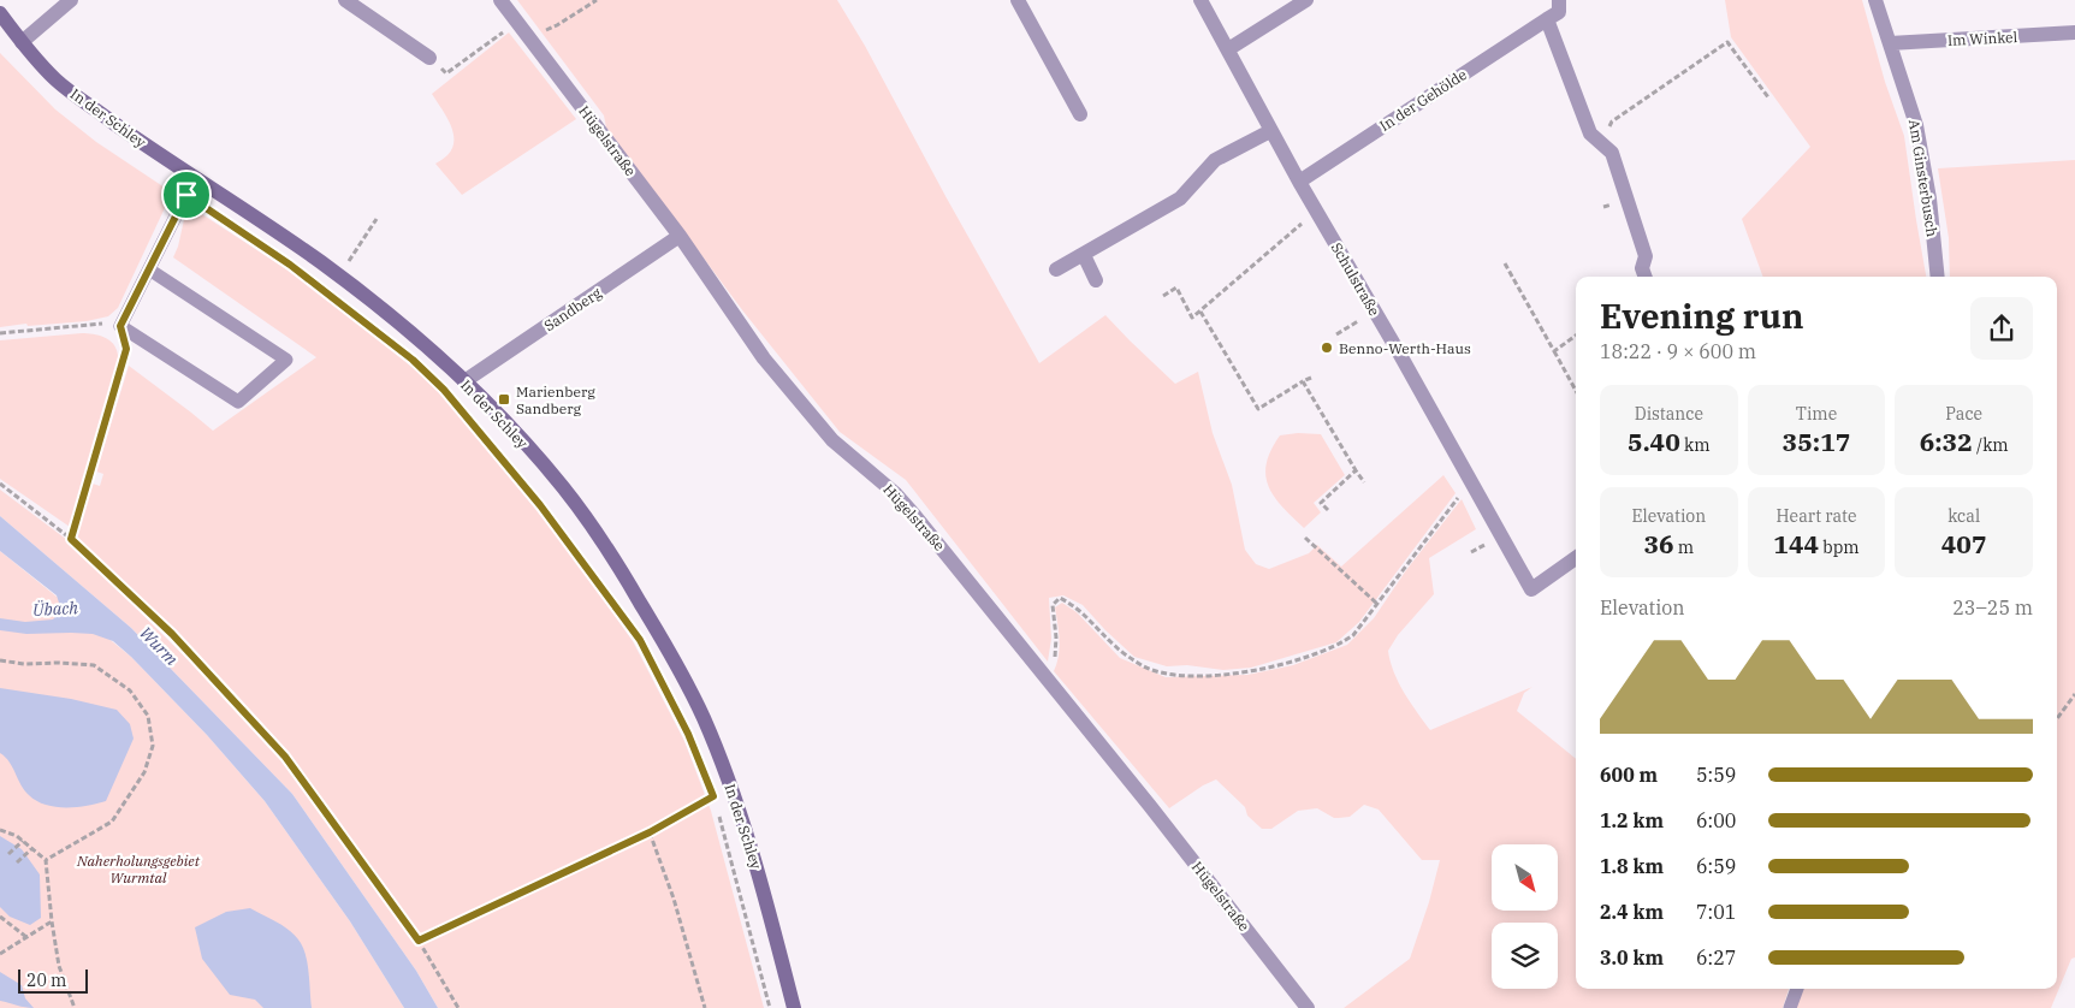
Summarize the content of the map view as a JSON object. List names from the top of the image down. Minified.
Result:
{"streets":{"street":["Im Winkel","In der Gehölde","In der Schley","Hügelstraße","Am Ginsterbusch","Schulstraße","Sandberg"]},"crossings":[["Im Winkel","Am Ginsterbusch"],["In der Gehölde","Schulstraße"],["In der Schley","Sandberg"],["Hügelstraße","Sandberg"]],"water":["Übach","Wurm"],"parks":["Naherholungsgebiet Wurmtal"],"places":{"other":["Benno-Werth-Haus"],"transit":["Marienberg Sandberg"]},"scale_bar":"20 m","north":"bottom right","page":{"heading":["Evening run","18:22 · 9 × 600 m"],"stats":[["Distance","5.40 km"],["Time","35:17"],["Pace","6:32 /km"],["Elevation","36 m"],["Heart rate","144 bpm"],["kcal","407"]],"chart":["Elevation","23–25 m"],"list":[{"name":"600 m","note":"5:59"},{"name":"1.2 km","note":"6:00"},{"name":"1.8 km","note":"6:59"},{"name":"2.4 km","note":"7:01"},{"name":"3.0 km","note":"6:27"}],"scale":"20 m"}}
